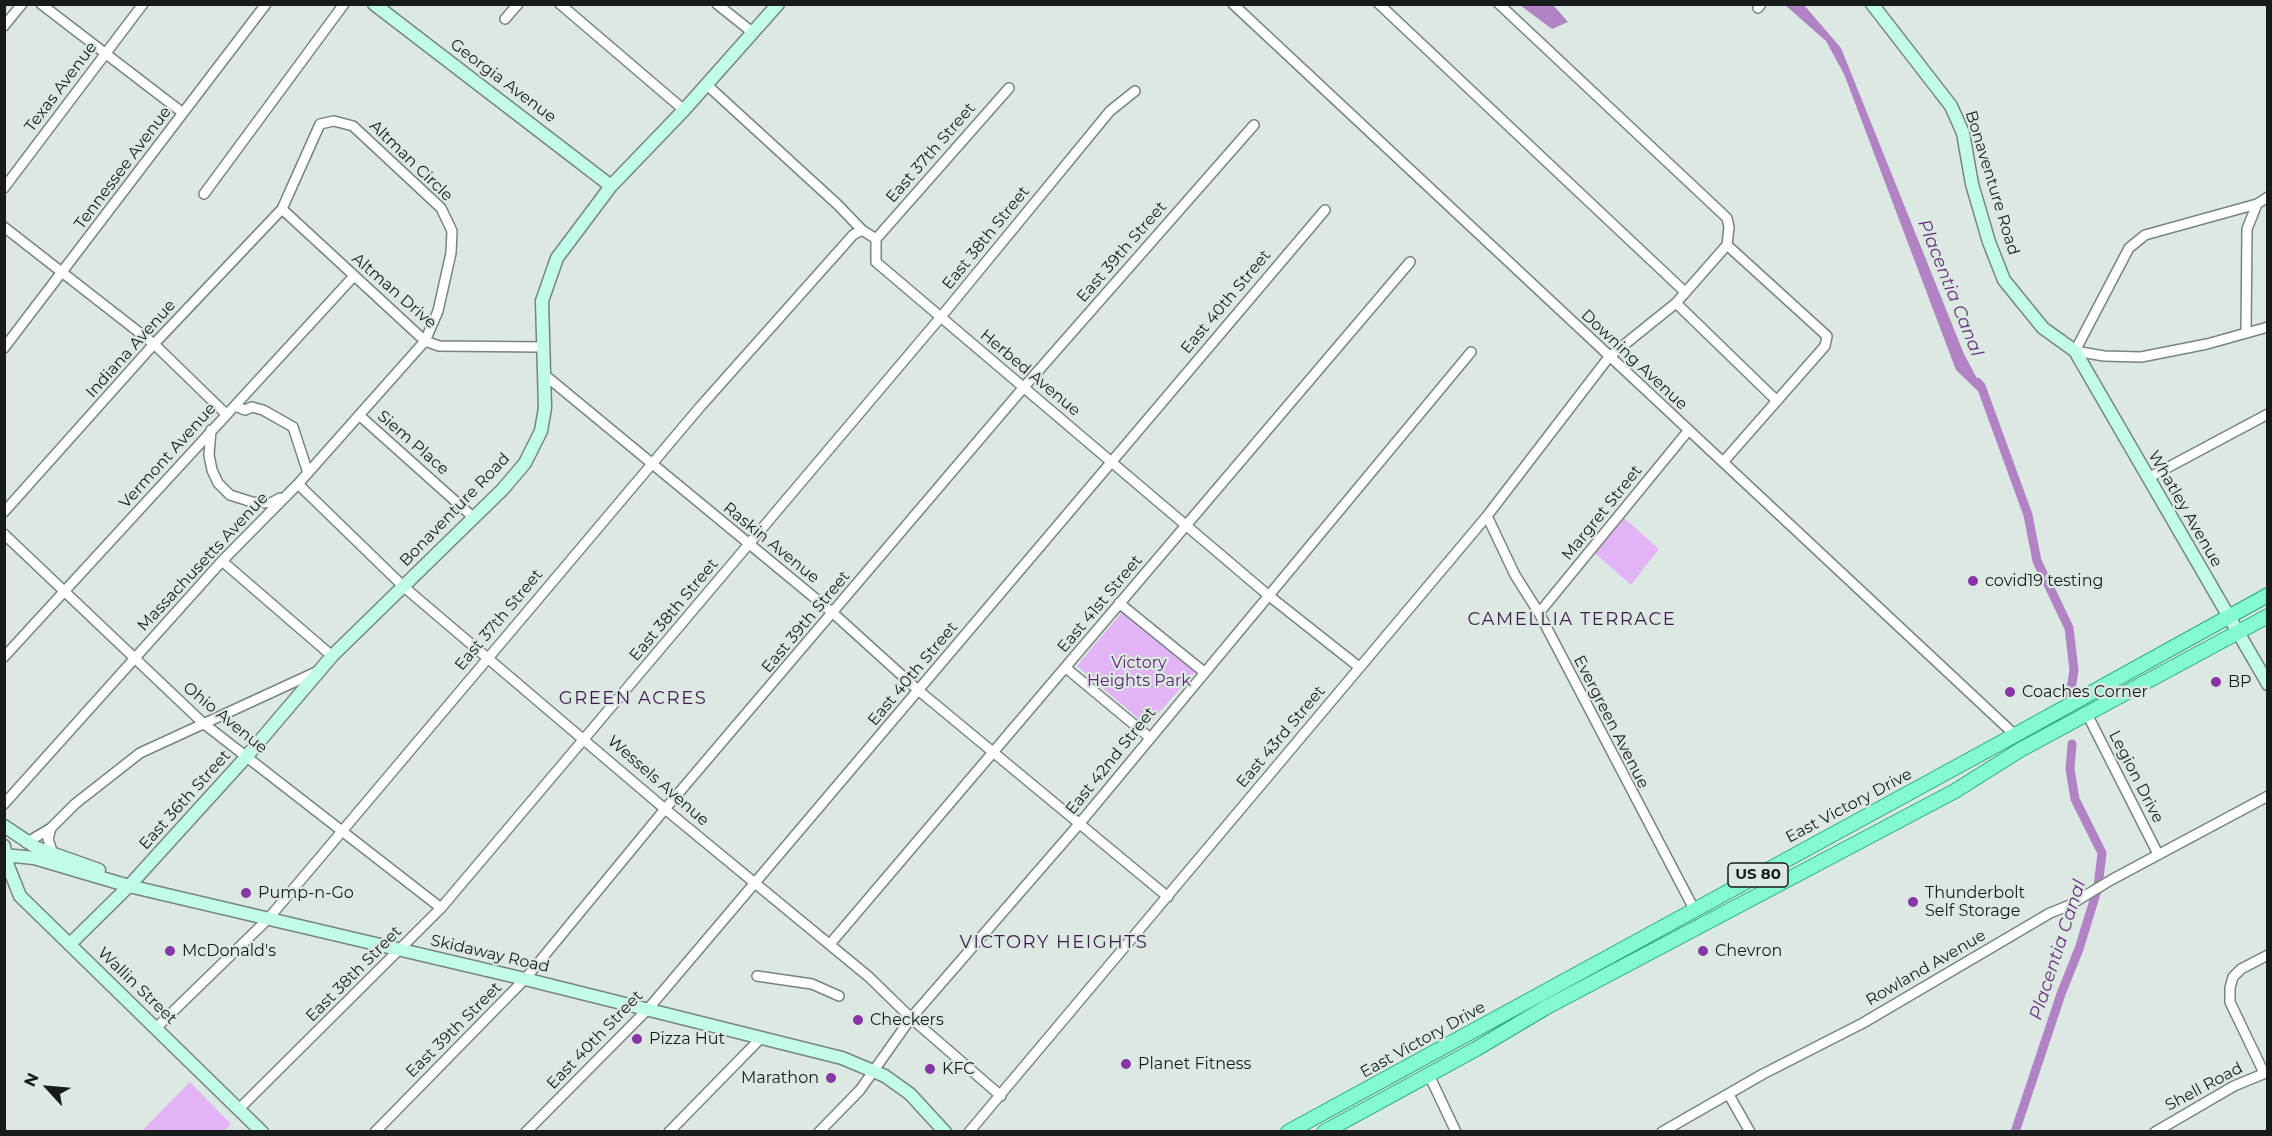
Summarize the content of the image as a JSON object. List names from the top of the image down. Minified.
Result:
{"streets":{"main road":["East Victory Drive","US 80"],"street":["Georgia Avenue","Texas Avenue","East 37th Street","Altman Circle","Tennessee Avenue","Bonaventure Road","East 38th Street","East 39th Street","Altman Drive","East 40th Street","Indiana Avenue","Downing Avenue","Herbed Avenue","Siem Place","Vermont Avenue","Whatley Avenue","Margret Street","Raskin Avenue","Massachusetts Avenue","East 41st Street","Ohio Avenue","Evergreen Avenue","East 43rd Street","East 42nd Street","Legion Drive","Wessels Avenue","East 36th Street","Skidaway Road","Rowland Avenue","Wallin Street","Shell Road"]},"crossings":[["Georgia Avenue","Bonaventure Road"],["East 37th Street","Herbed Avenue"],["East 37th Street","Raskin Avenue"],["East 37th Street","Ohio Avenue"],["East 37th Street","Wessels Avenue"],["East 37th Street","Skidaway Road"],["East 37th Street","Wallin Street"],["Altman Circle","Altman Drive"],["Altman Circle","Indiana Avenue"],["Altman Circle","Massachusetts Avenue"],["Bonaventure Road","Altman Drive"],["Bonaventure Road","Siem Place"],["Bonaventure Road","Whatley Avenue"],["Bonaventure Road","Raskin Avenue"],["Bonaventure Road","Ohio Avenue"],["Bonaventure Road","Wessels Avenue"],["Bonaventure Road","East 36th Street"],["East 38th Street","Herbed Avenue"],["East 38th Street","Raskin Avenue"],["East 38th Street","Ohio Avenue"],["East 38th Street","Wessels Avenue"],["East 38th Street","Skidaway Road"],["East 38th Street","Wallin Street"],["East 39th Street","Herbed Avenue"],["East 39th Street","Raskin Avenue"],["East 39th Street","Wessels Avenue"],["East 39th Street","Skidaway Road"],["Altman Drive","Indiana Avenue"],["Altman Drive","Vermont Avenue"],["Altman Drive","Massachusetts Avenue"],["East 40th Street","Herbed Avenue"],["East 40th Street","Raskin Avenue"],["East 40th Street","Wessels Avenue"],["East 40th Street","Skidaway Road"],["Downing Avenue","Margret Street"],["Downing Avenue","East 43rd Street"],["Downing Avenue","East Victory Drive"],["Herbed Avenue","East 41st Street"],["Herbed Avenue","East 43rd Street"],["Herbed Avenue","East 42nd Street"],["Siem Place","Massachusetts Avenue"],["Vermont Avenue","Massachusetts Avenue"],["Vermont Avenue","Ohio Avenue"],["Vermont Avenue","Wessels Avenue"],["Whatley Avenue","East Victory Drive"],["Margret Street","Evergreen Avenue"],["Raskin Avenue","East 41st Street"],["Raskin Avenue","East 43rd Street"],["Raskin Avenue","East 42nd Street"],["Massachusetts Avenue","Ohio Avenue"],["Massachusetts Avenue","Wessels Avenue"],["East 41st Street","Wessels Avenue"],["Ohio Avenue","East 36th Street"],["Evergreen Avenue","East 43rd Street"],["Evergreen Avenue","East Victory Drive"],["East 43rd Street","Wessels Avenue"],["East 42nd Street","Wessels Avenue"],["East 42nd Street","Skidaway Road"],["Legion Drive","East Victory Drive"],["Legion Drive","Rowland Avenue"],["East 36th Street","Skidaway Road"],["East 36th Street","Wallin Street"],["Skidaway Road","Wallin Street"]],"districts":["CAMELLIA TERRACE","GREEN ACRES","VICTORY HEIGHTS"],"water":["Placentia Canal"],"parks":["Victory Heights Park"],"places":["covid19 testing","BP","Coaches Corner","Pump-n-Go","Thunderbolt Self Storage","McDonald's","Chevron","Checkers","Pizza Hut","Planet Fitness","KFC","Marathon"],"north":"top left"}
